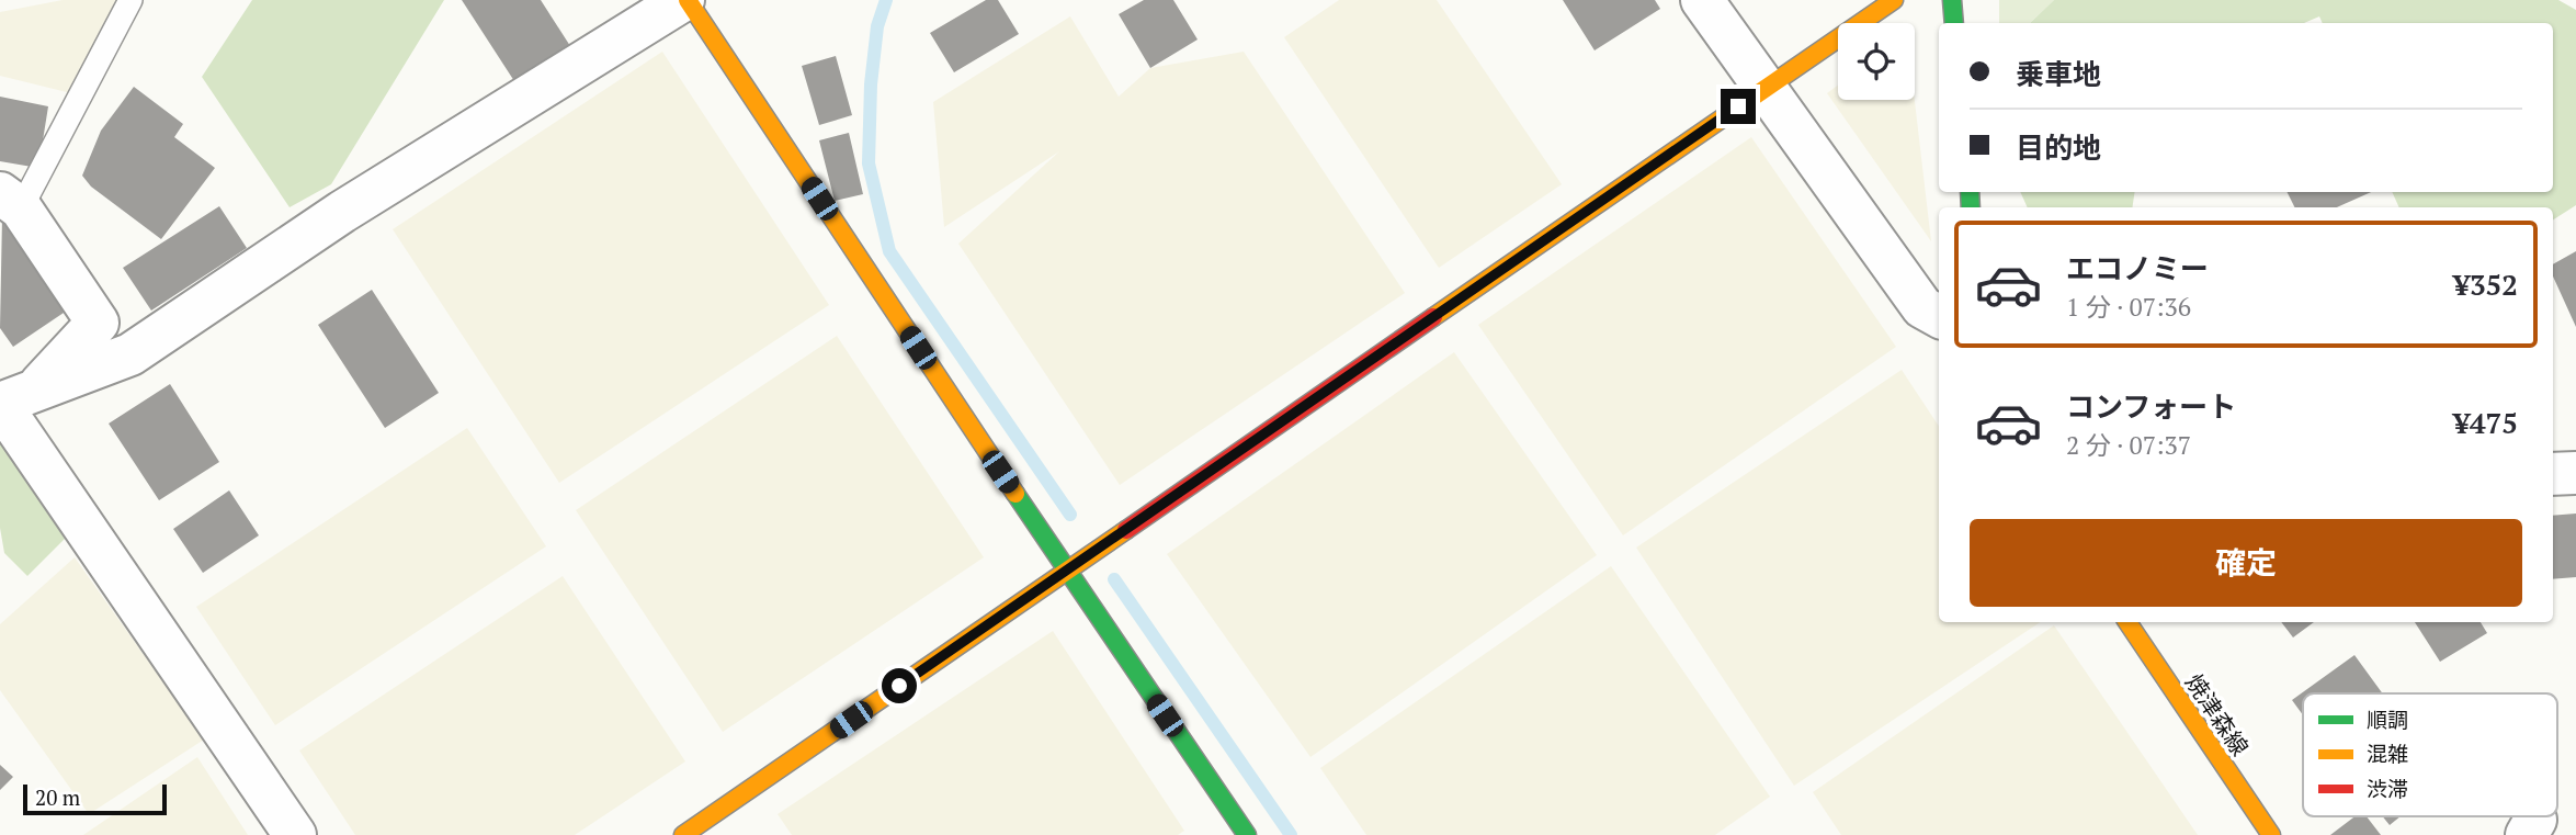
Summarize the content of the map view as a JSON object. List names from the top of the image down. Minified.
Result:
{"streets":{"street":["焼津森線"]},"legend":["順調","混雑","渋滞"],"scale_bar":"20 m","page":{"banner":["乗車地","目的地"],"list":[{"name":"エコノミー","note":"1 分 · 07:36","value":"¥352"},{"name":"コンフォート","note":"2 分 · 07:37","value":"¥475"}],"buttons":"確定","scale":"20 m"}}
